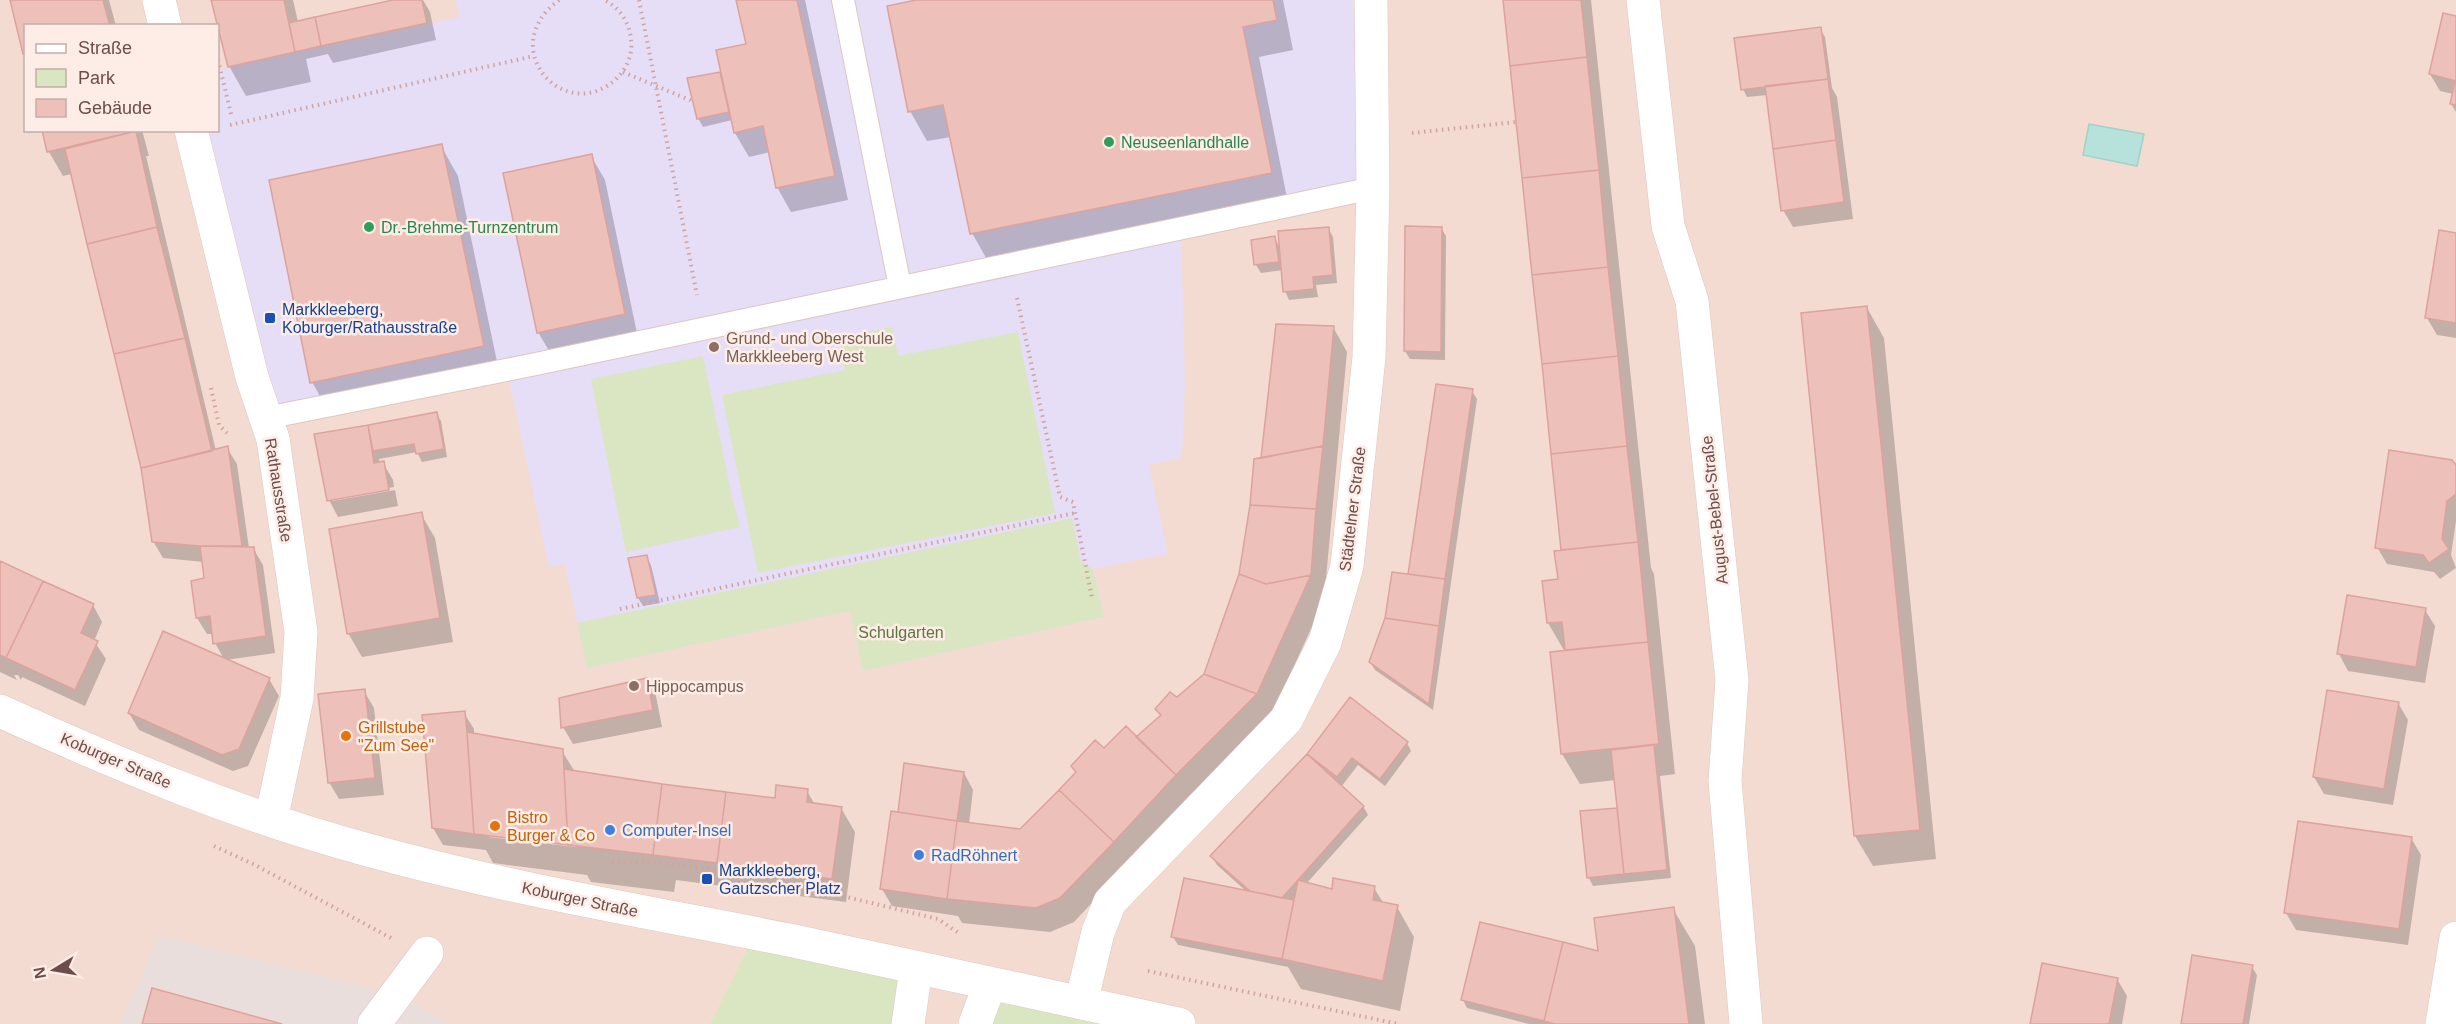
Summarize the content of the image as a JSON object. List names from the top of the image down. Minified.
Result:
{"streets":{"street":["Rathausstraße","Städtelner Straße","August-Bebel-Straße","Koburger Straße"]},"crossings":[["Rathausstraße","Koburger Straße"],["Städtelner Straße","Koburger Straße"]],"parks":["Schulgarten"],"places":{"other":["Neuseenlandhalle","Dr.-Brehme-Turnzentrum","Grund- und Oberschule Markkleeberg West","Hippocampus","Grillstube \"Zum See\"","Bistro Burger & Co","Computer-Insel","RadRöhnert"],"transit":["Markkleeberg, Koburger/Rathausstraße","Markkleeberg, Gautzscher Platz"]},"legend":["Straße","Park","Gebäude"],"north":"left"}
